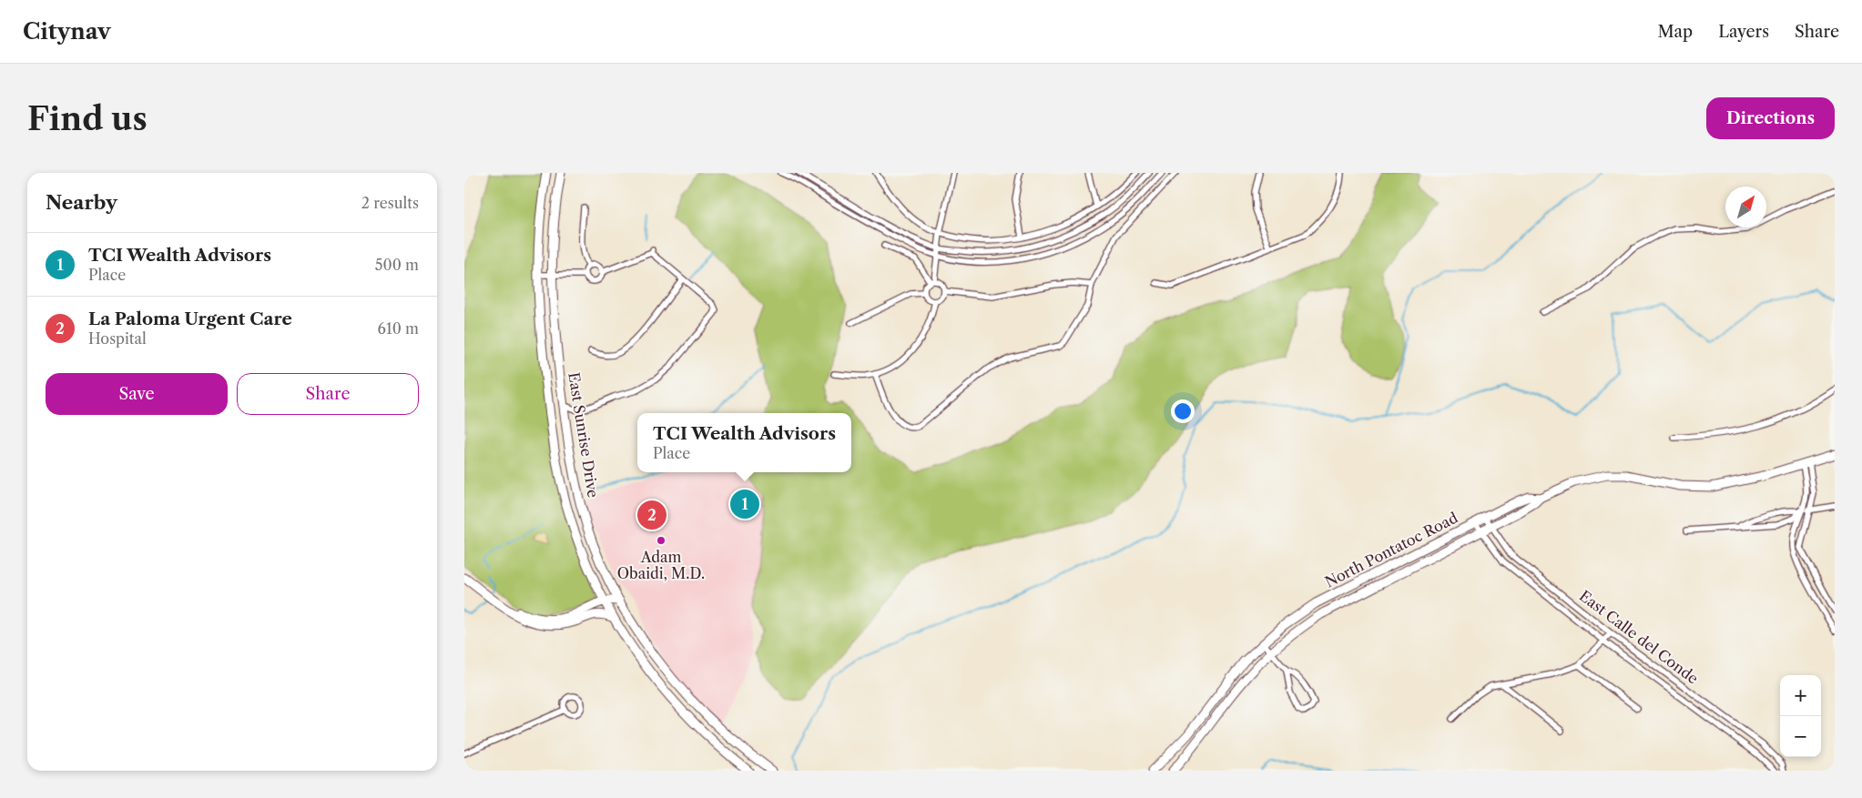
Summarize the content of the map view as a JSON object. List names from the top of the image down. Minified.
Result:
{"streets":{"street":["East Sunrise Drive","North Pontatoc Road","East Calle del Conde"]},"crossings":[["North Pontatoc Road","East Calle del Conde"]],"places":["Adam Obaidi, M.D."],"north":"top right","page":{"header":"Citynav","nav":["Map","Layers","Share"],"buttons":["Directions",["Save","Share"]],"title":"Find us","heading":["Nearby","2 results"],"list":[{"mark":"1","name":"TCI Wealth Advisors","note":"Place","value":"500 m"},{"mark":"2","name":"La Paloma Urgent Care","note":"Hospital","value":"610 m"}],"popup":["TCI Wealth Advisors","Place"],"pins":["1","2"],"map_buttons":["+","−"]}}
